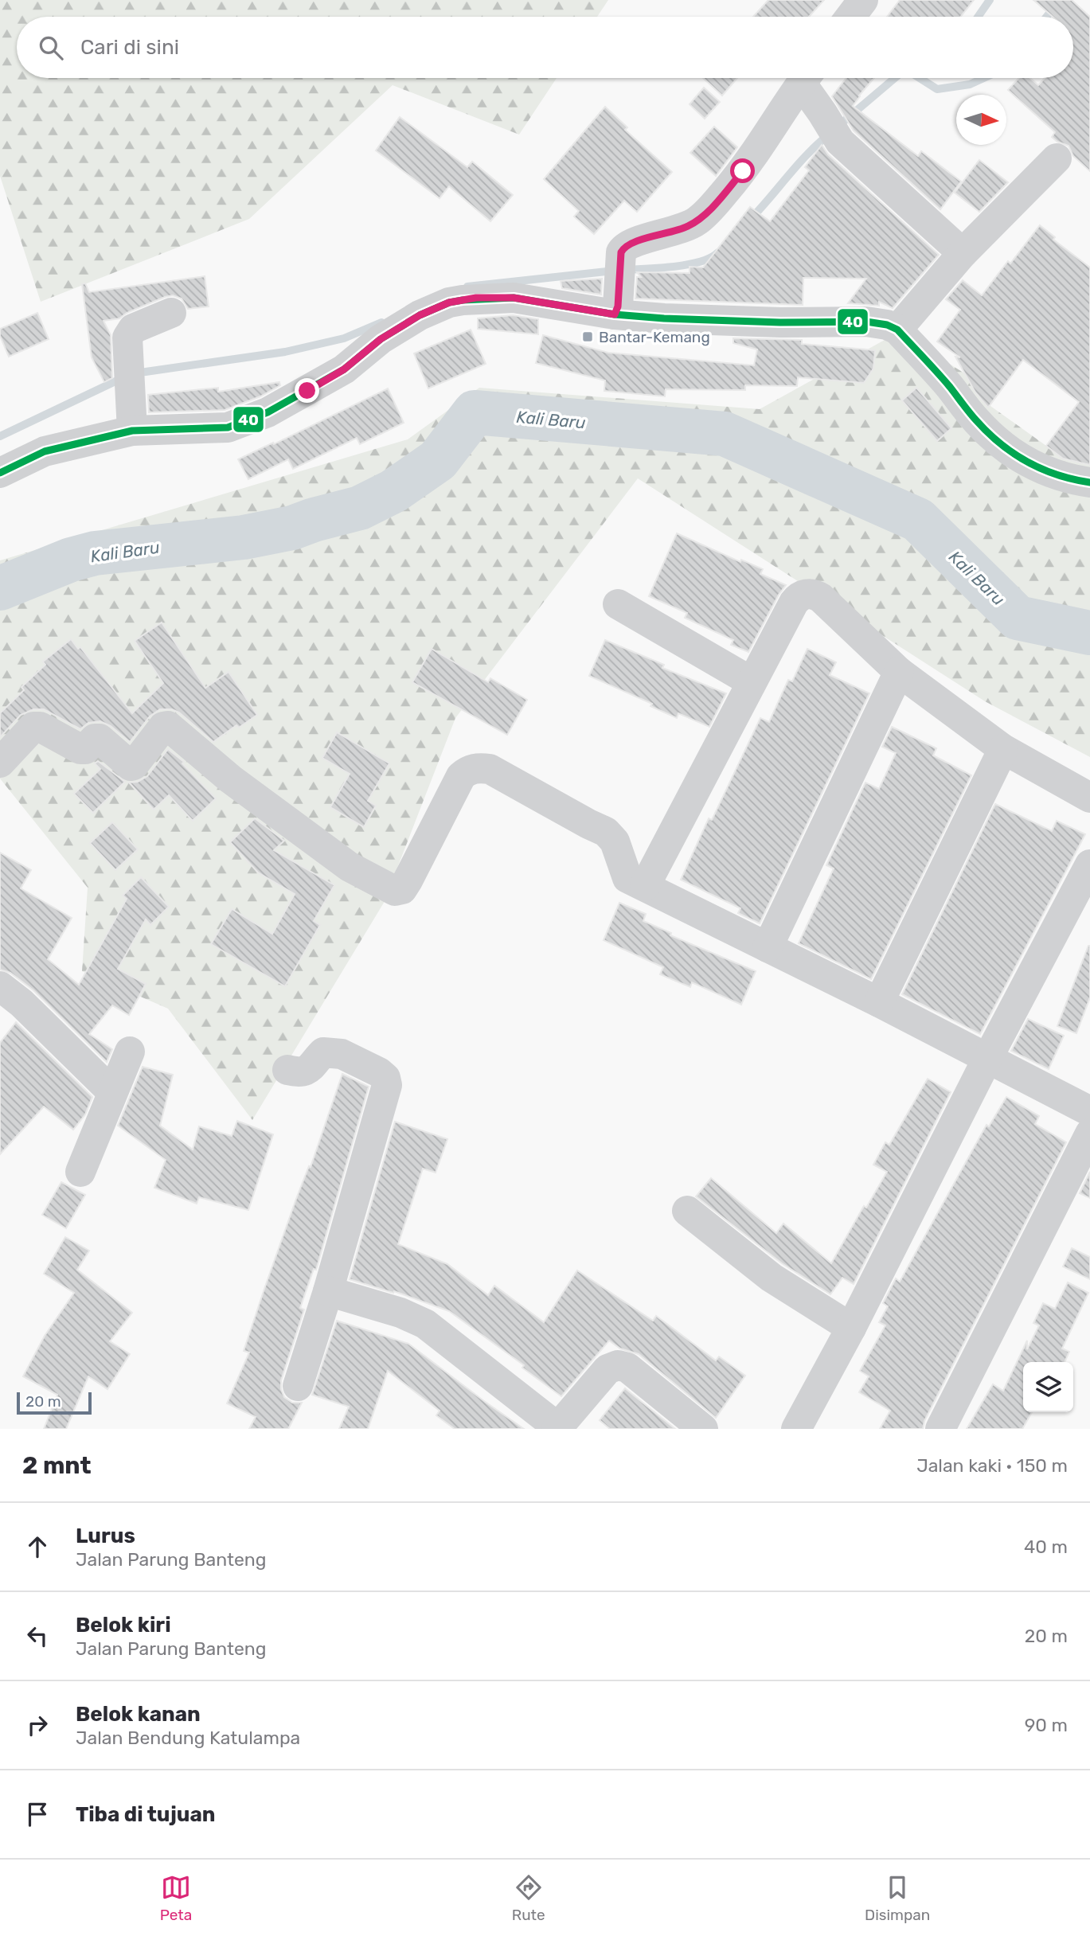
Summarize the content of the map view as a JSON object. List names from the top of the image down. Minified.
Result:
{"water":["Kali Baru"],"places":{"transit":["Bantar-Kemang"]},"lines":["transit line 40"],"scale_bar":"20 m","north":"right","page":{"search":"Cari di sini","scale":"20 m","heading":["2 mnt","Jalan kaki · 150 m"],"list":[["Lurus","Jalan Parung Banteng","40 m"],["Belok kiri","Jalan Parung Banteng","20 m"],["Belok kanan","Jalan Bendung Katulampa","90 m"],"Tiba di tujuan"],"nav":["Peta","Rute","Disimpan"]}}
